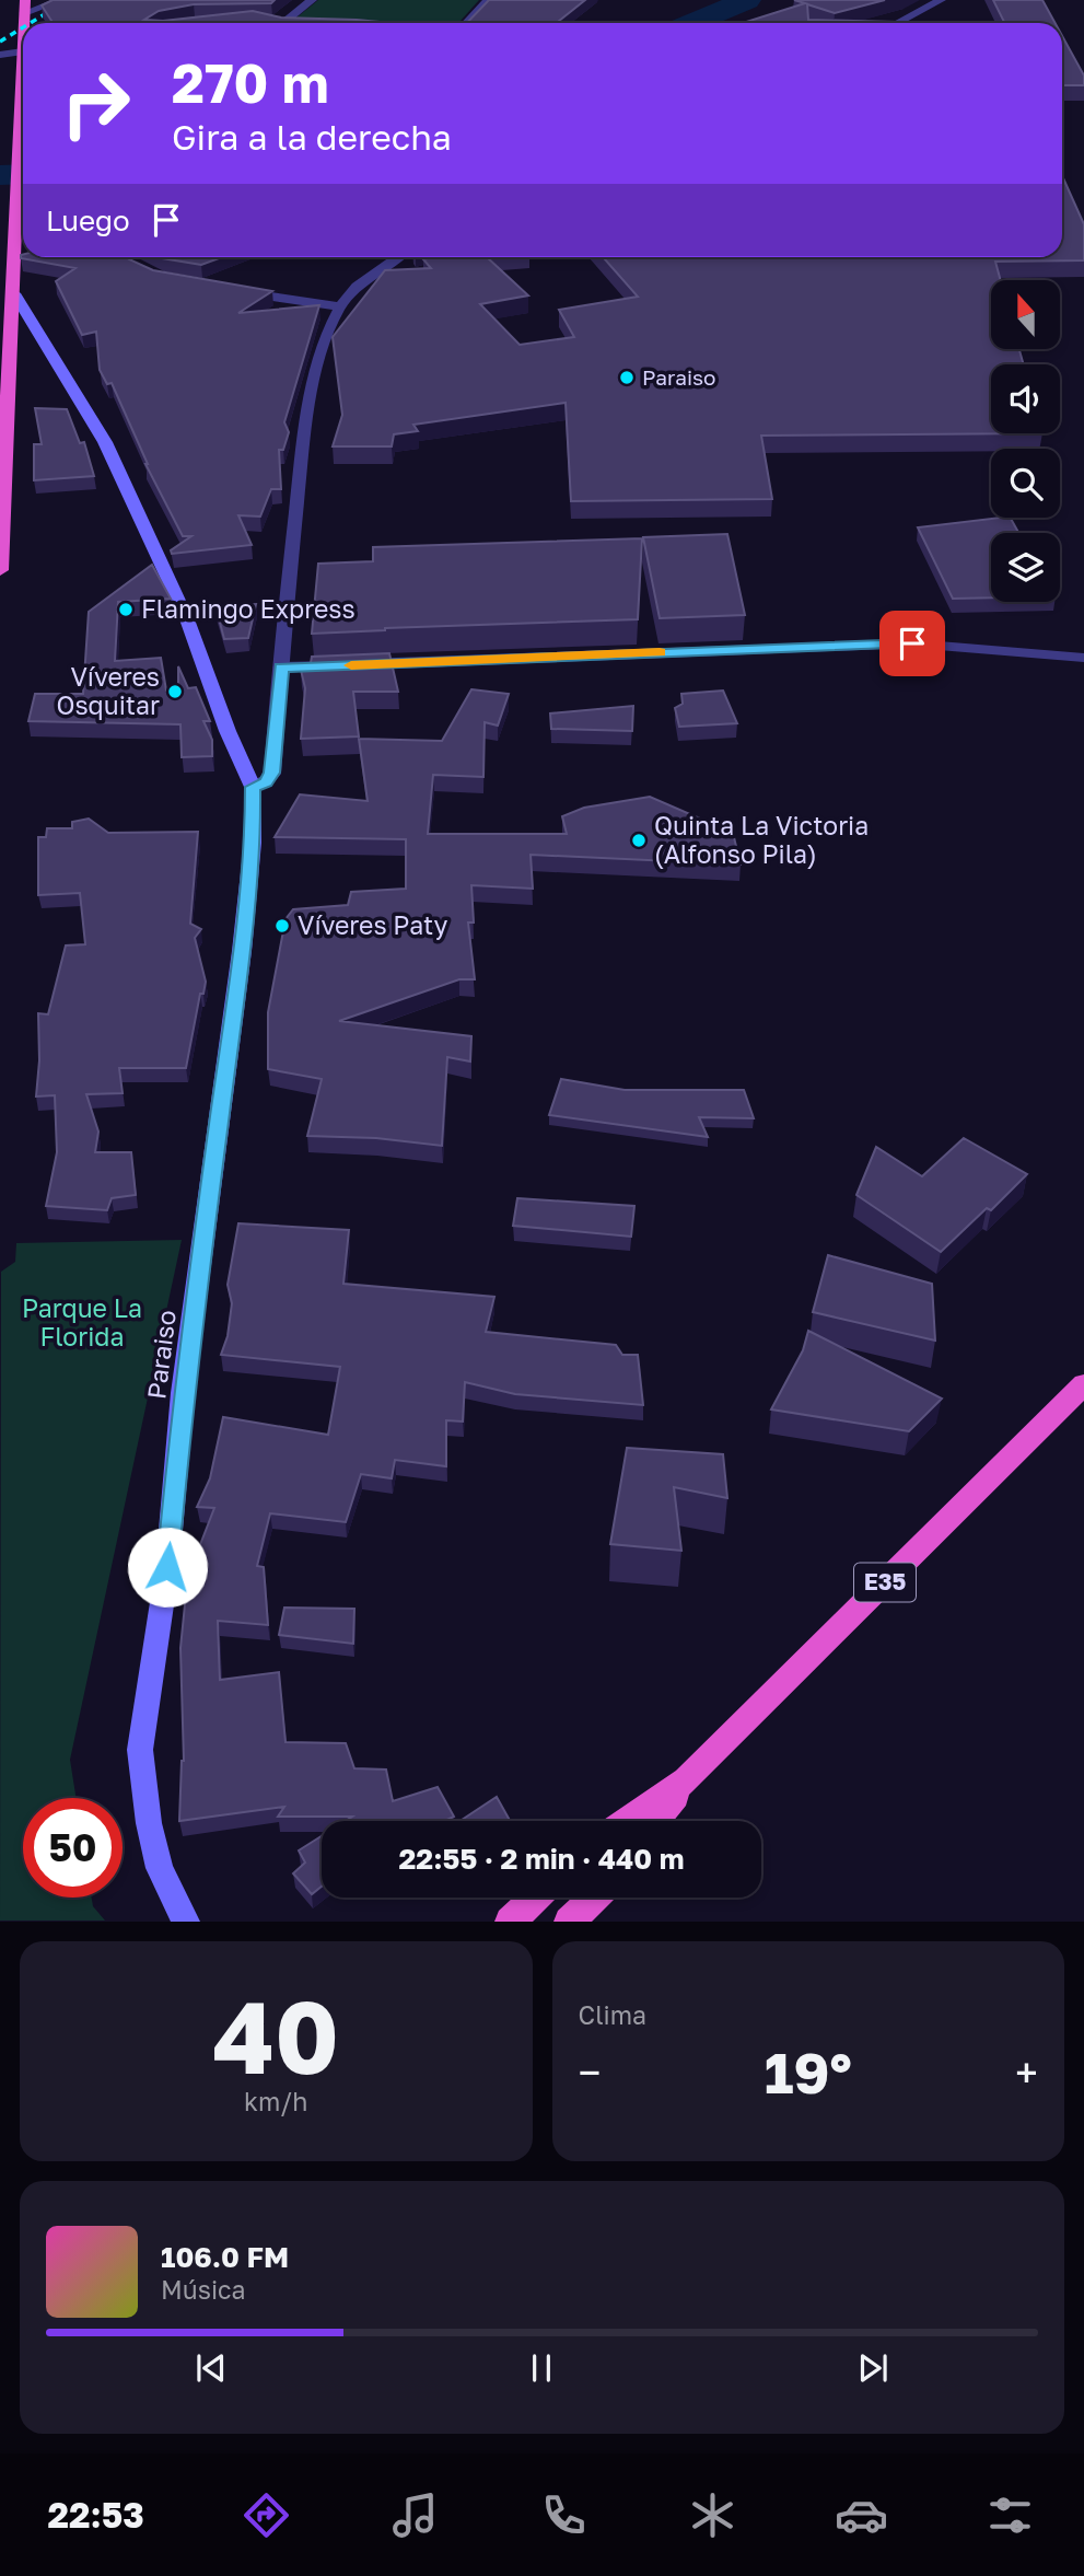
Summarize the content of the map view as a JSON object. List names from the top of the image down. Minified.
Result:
{"streets":{"highway":["E35"],"main road":["Paraiso"]},"parks":["Parque La Florida"],"places":["Paraiso","Flamingo Express","Víveres Osquitar","Quinta La Victoria (Alfonso Pila)","Víveres Paty"],"north":"top","page":{"turn":["270 m","Gira a la derecha"],"then":"Luego","limit":"50","trip":"22:55 · 2 min · 440 m","tile":[["40","km/h"],"Clima"],"heat":["−","19°","+"],"song":["106.0 FM","Música"],"tabs":"22:53"}}
